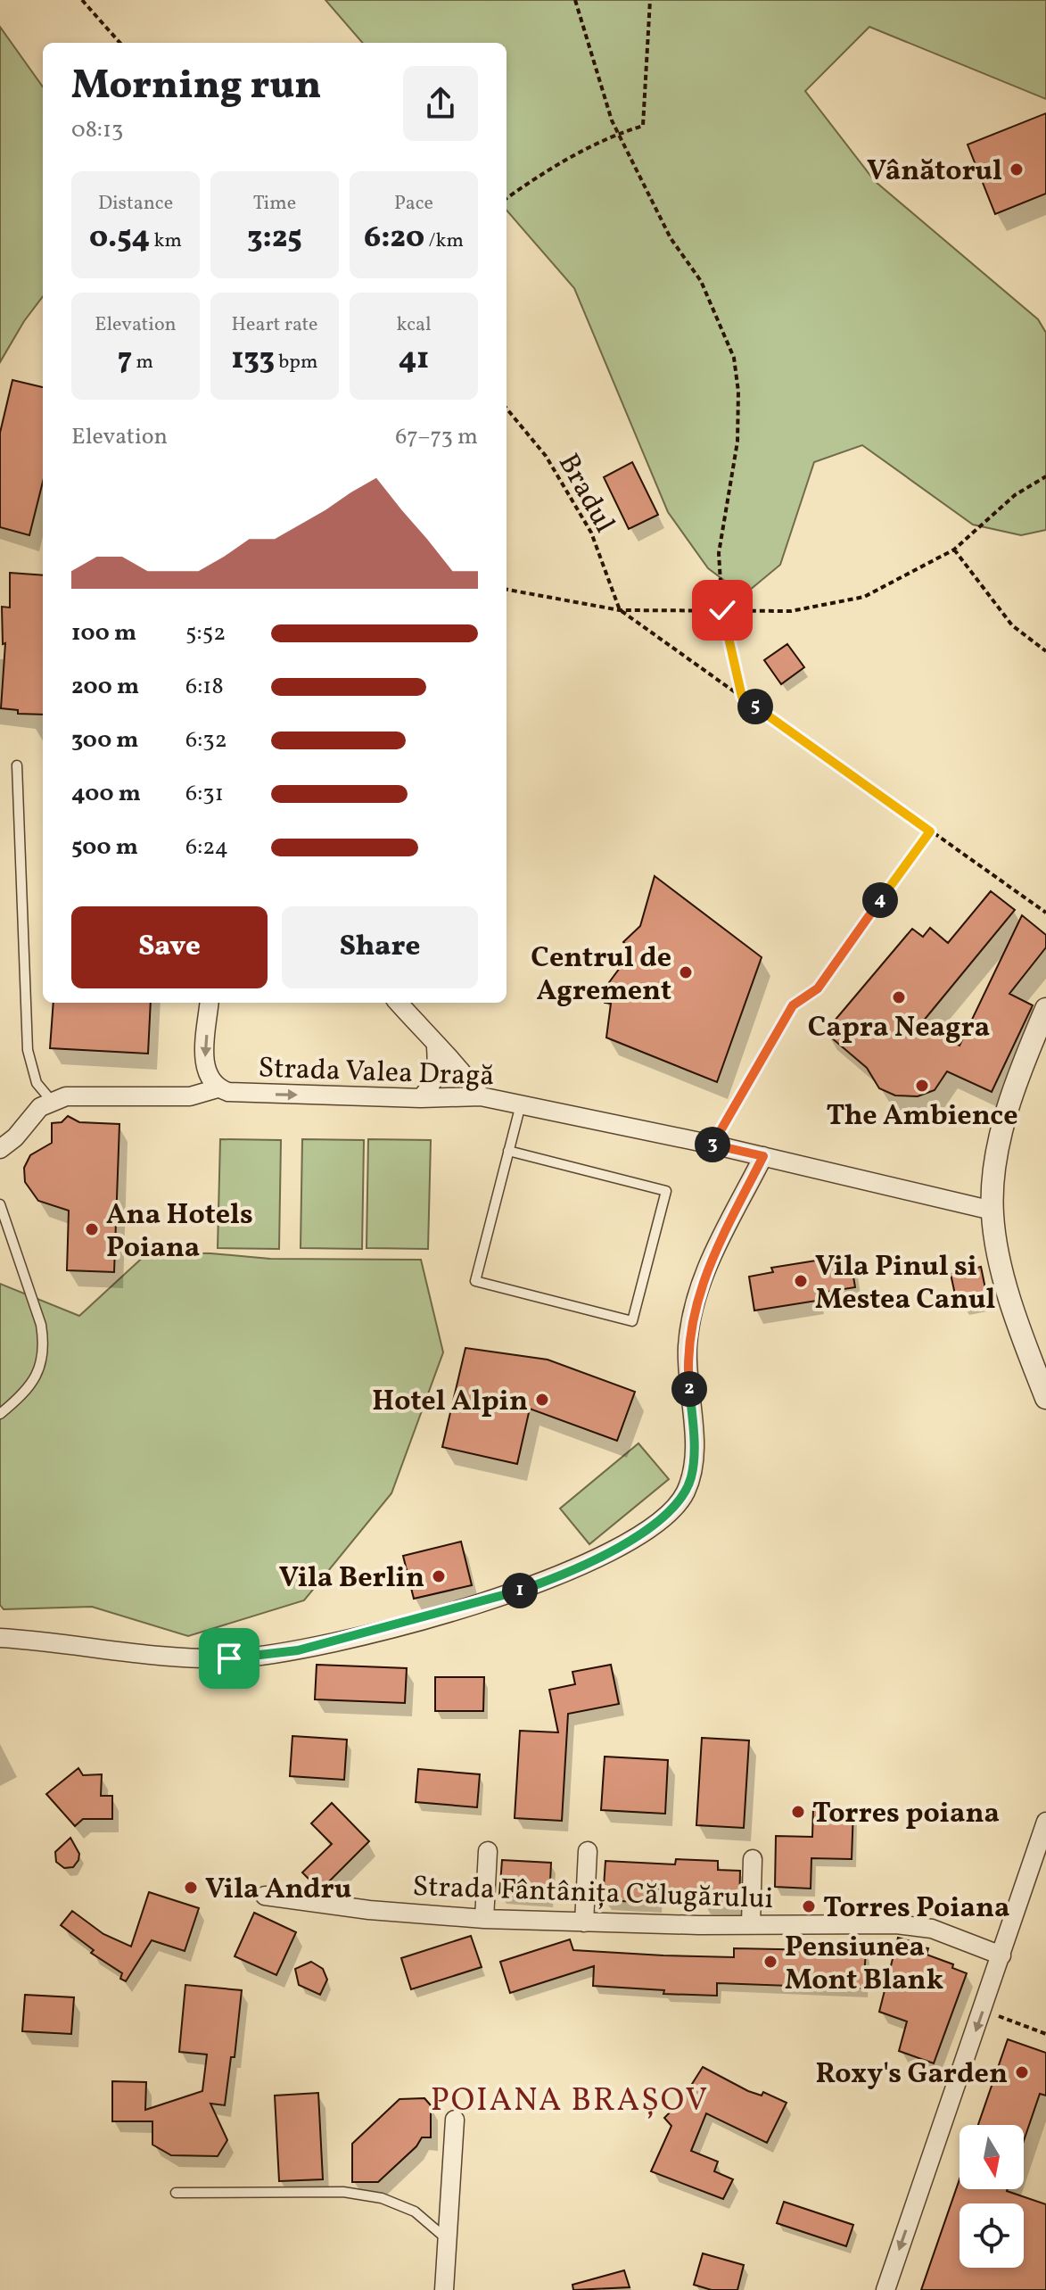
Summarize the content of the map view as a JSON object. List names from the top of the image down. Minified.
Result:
{"streets":{"street":["Strada Valea Dragă","Strada Fântânița Călugărului"],"path":["Bradul"]},"districts":["POIANA BRAȘOV"],"places":["Vânătorul","Centrul de Agrement","Capra Neagra","The Ambience","Ana Hotels Poiana","Vila Pinul si Mestea Canul","Hotel Alpin","Vila Berlin","Torres poiana","Vila Andru","Torres Poiana","Pensiunea Mont Blank","Roxy's Garden"],"north":"bottom","page":{"heading":["Morning run","08:13"],"stats":[["Distance","0.54 km"],["Time","3:25"],["Pace","6:20 /km"],["Elevation","7 m"],["Heart rate","133 bpm"],["kcal","41"]],"chart":["Elevation","67–73 m"],"list":[{"name":"100 m","note":"5:52"},{"name":"200 m","note":"6:18"},{"name":"300 m","note":"6:32"},{"name":"400 m","note":"6:31"},{"name":"500 m","note":"6:24"}],"pins":["5","4","3","2","1"],"buttons":["Save","Share"]}}
